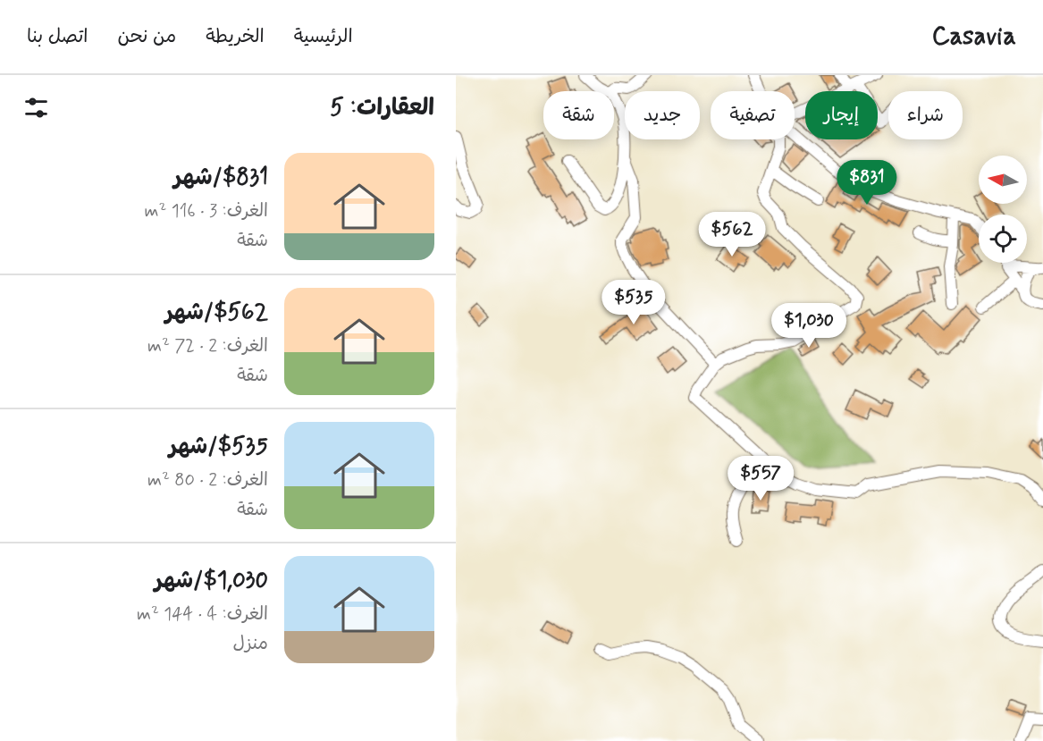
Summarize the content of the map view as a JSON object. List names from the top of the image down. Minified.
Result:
{"north":"left","page":{"header":"Casavia","nav":["الرئيسية","الخريطة","من نحن","اتصل بنا"],"heading":"العقارات: 5","chip":["شراء","إيجار","تصفية","جديد","شقة"],"list":[{"name":"$831/شهر","note":"الغرف: 3 · 116 m² · شقة"},{"name":"$562/شهر","note":"الغرف: 2 · 72 m² · شقة"},{"name":"$535/شهر","note":"الغرف: 2 · 80 m² · شقة"},{"name":"$1,030/شهر","note":"الغرف: 4 · 144 m² · منزل"}],"price":["$831","$562","$535","$1,030","$557"]}}
